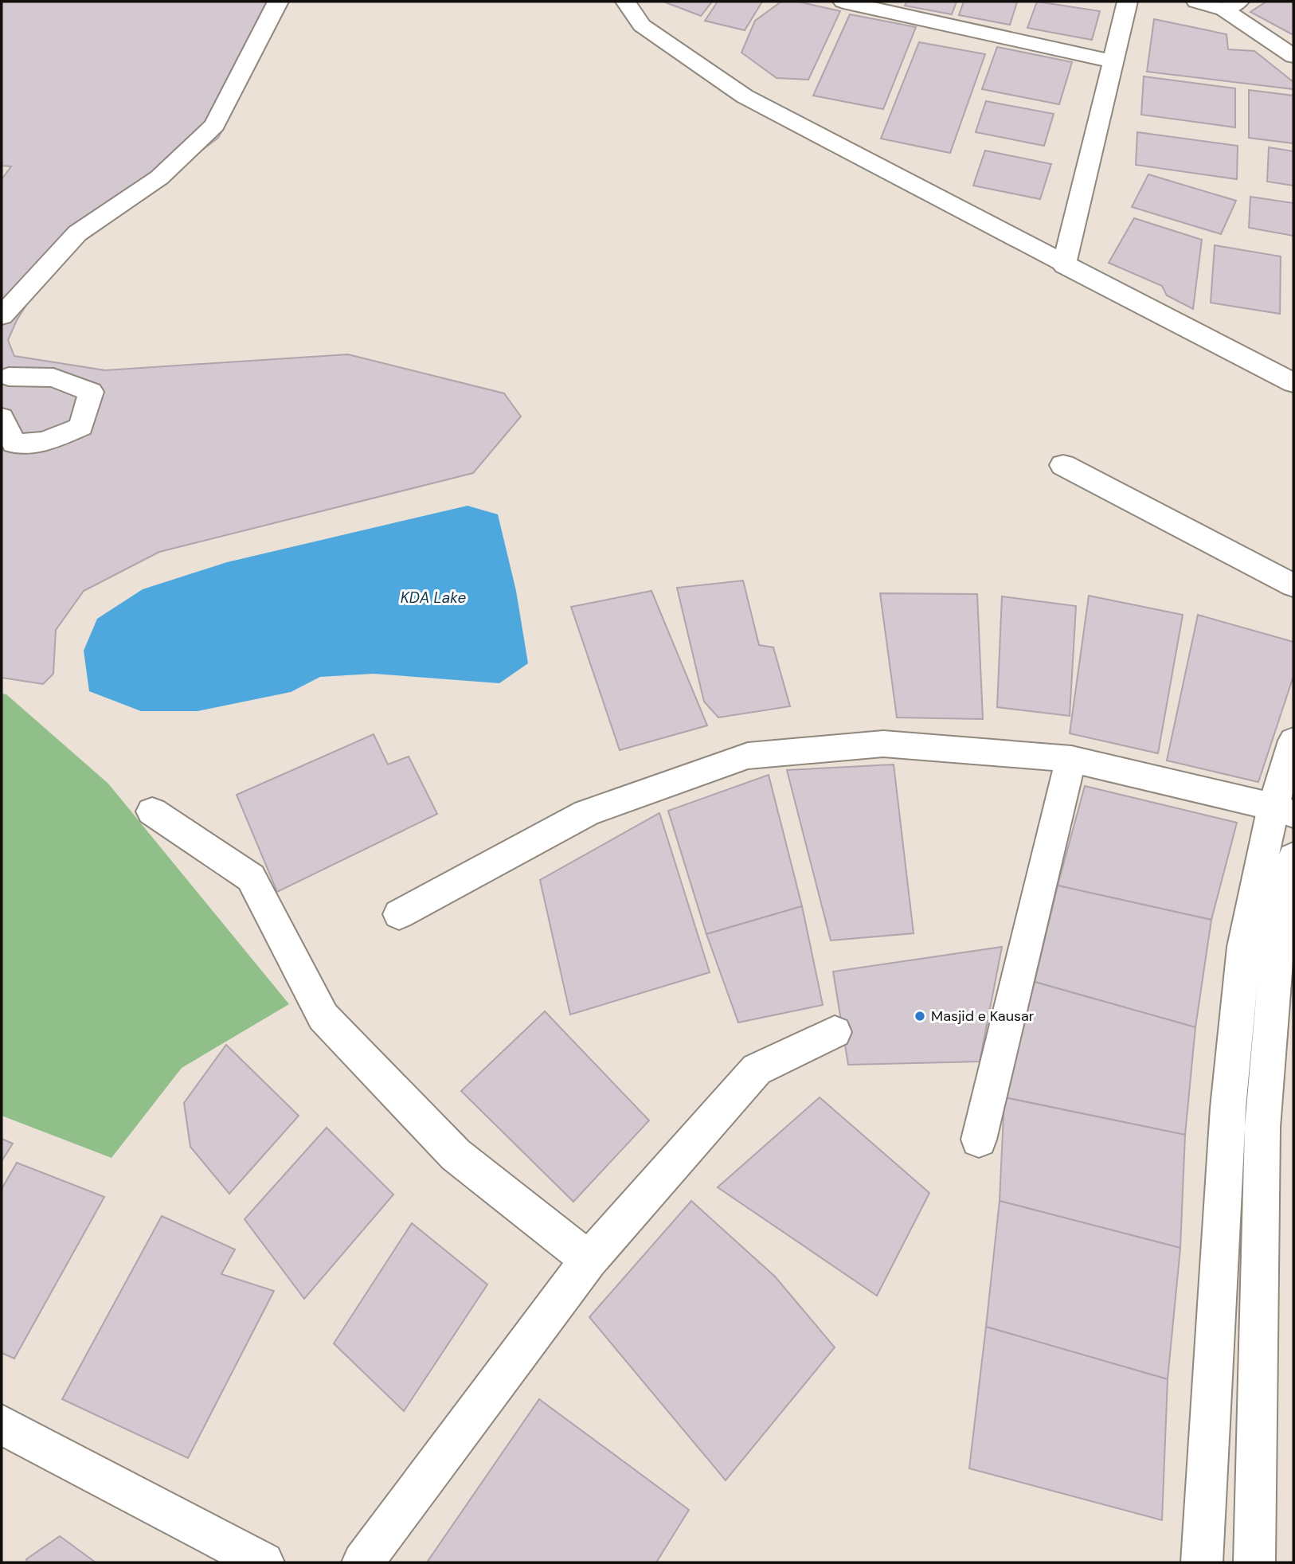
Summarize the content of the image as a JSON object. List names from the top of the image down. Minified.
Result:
{"water":["KDA Lake"],"places":["Masjid e Kausar"]}
